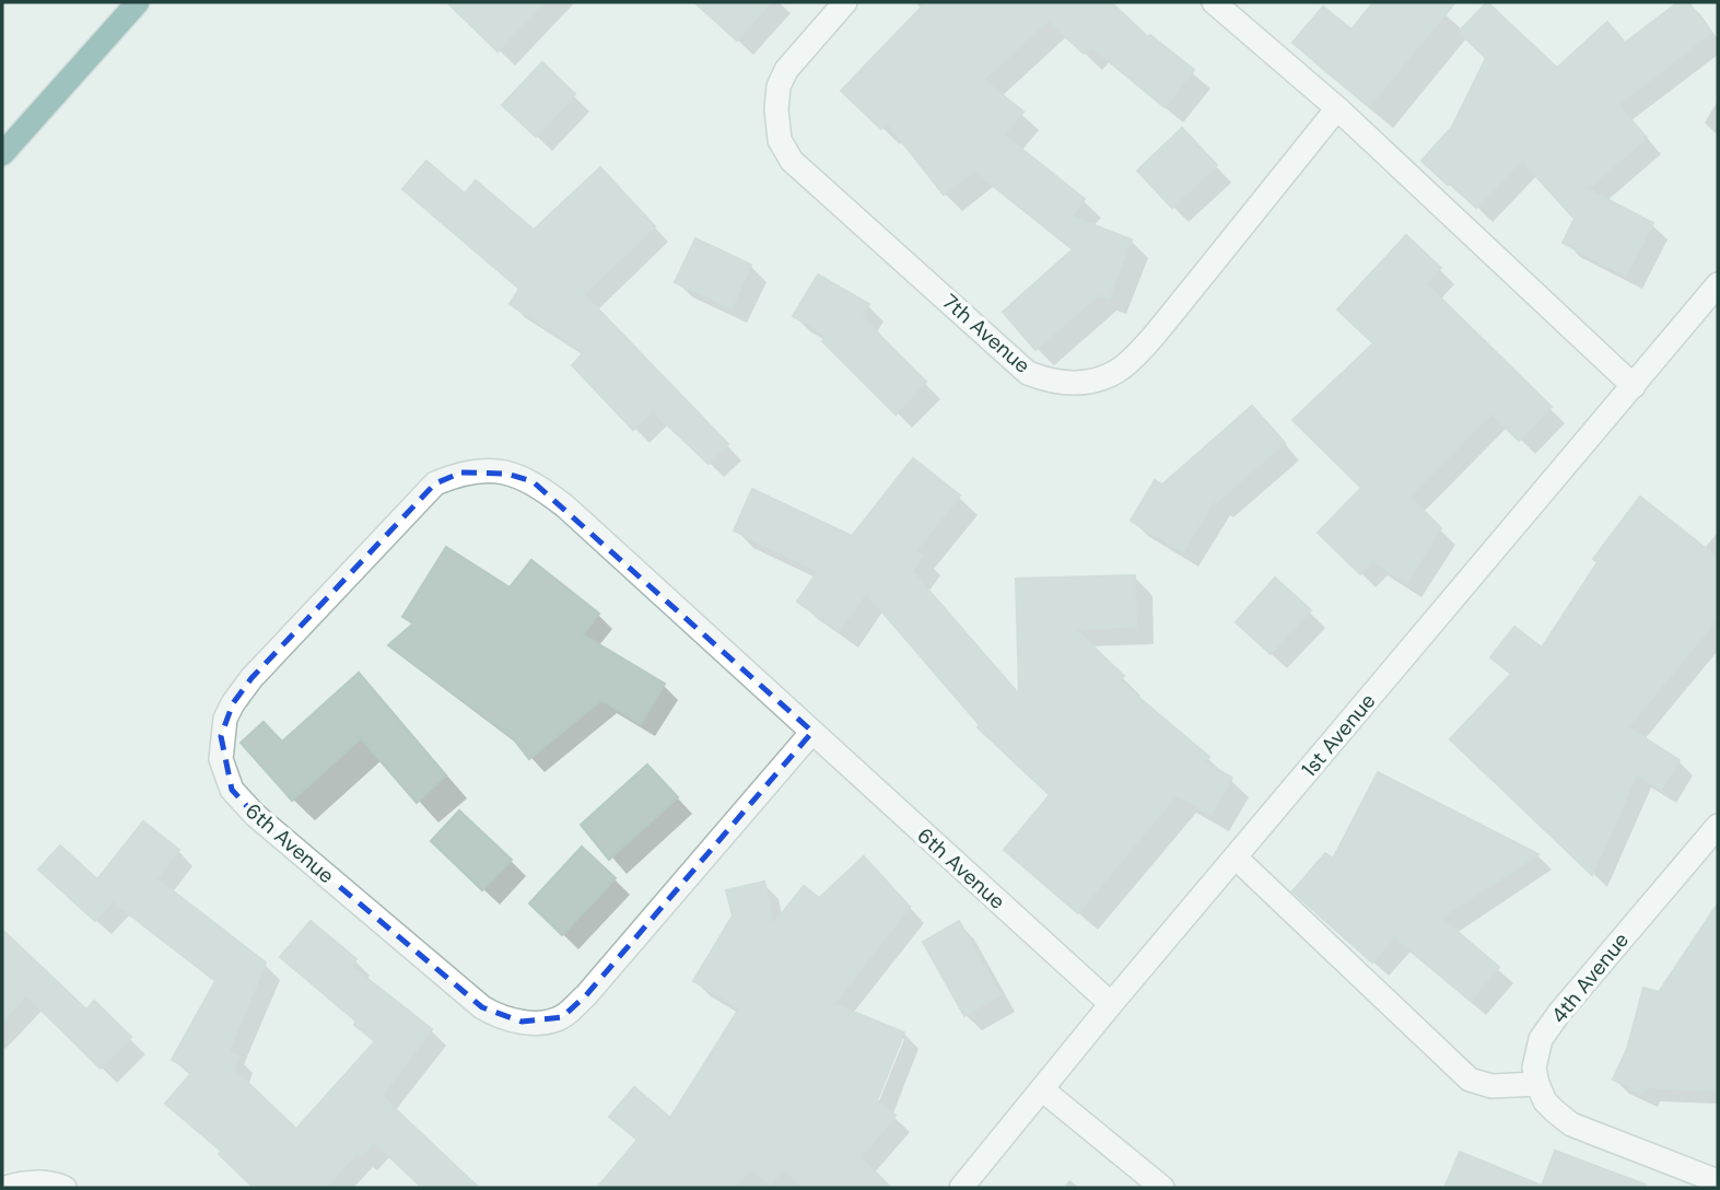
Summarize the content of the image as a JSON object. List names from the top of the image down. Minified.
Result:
{"streets":{"street":["7th Avenue","1st Avenue","6th Avenue","4th Avenue"]},"crossings":[["1st Avenue","6th Avenue"]]}
